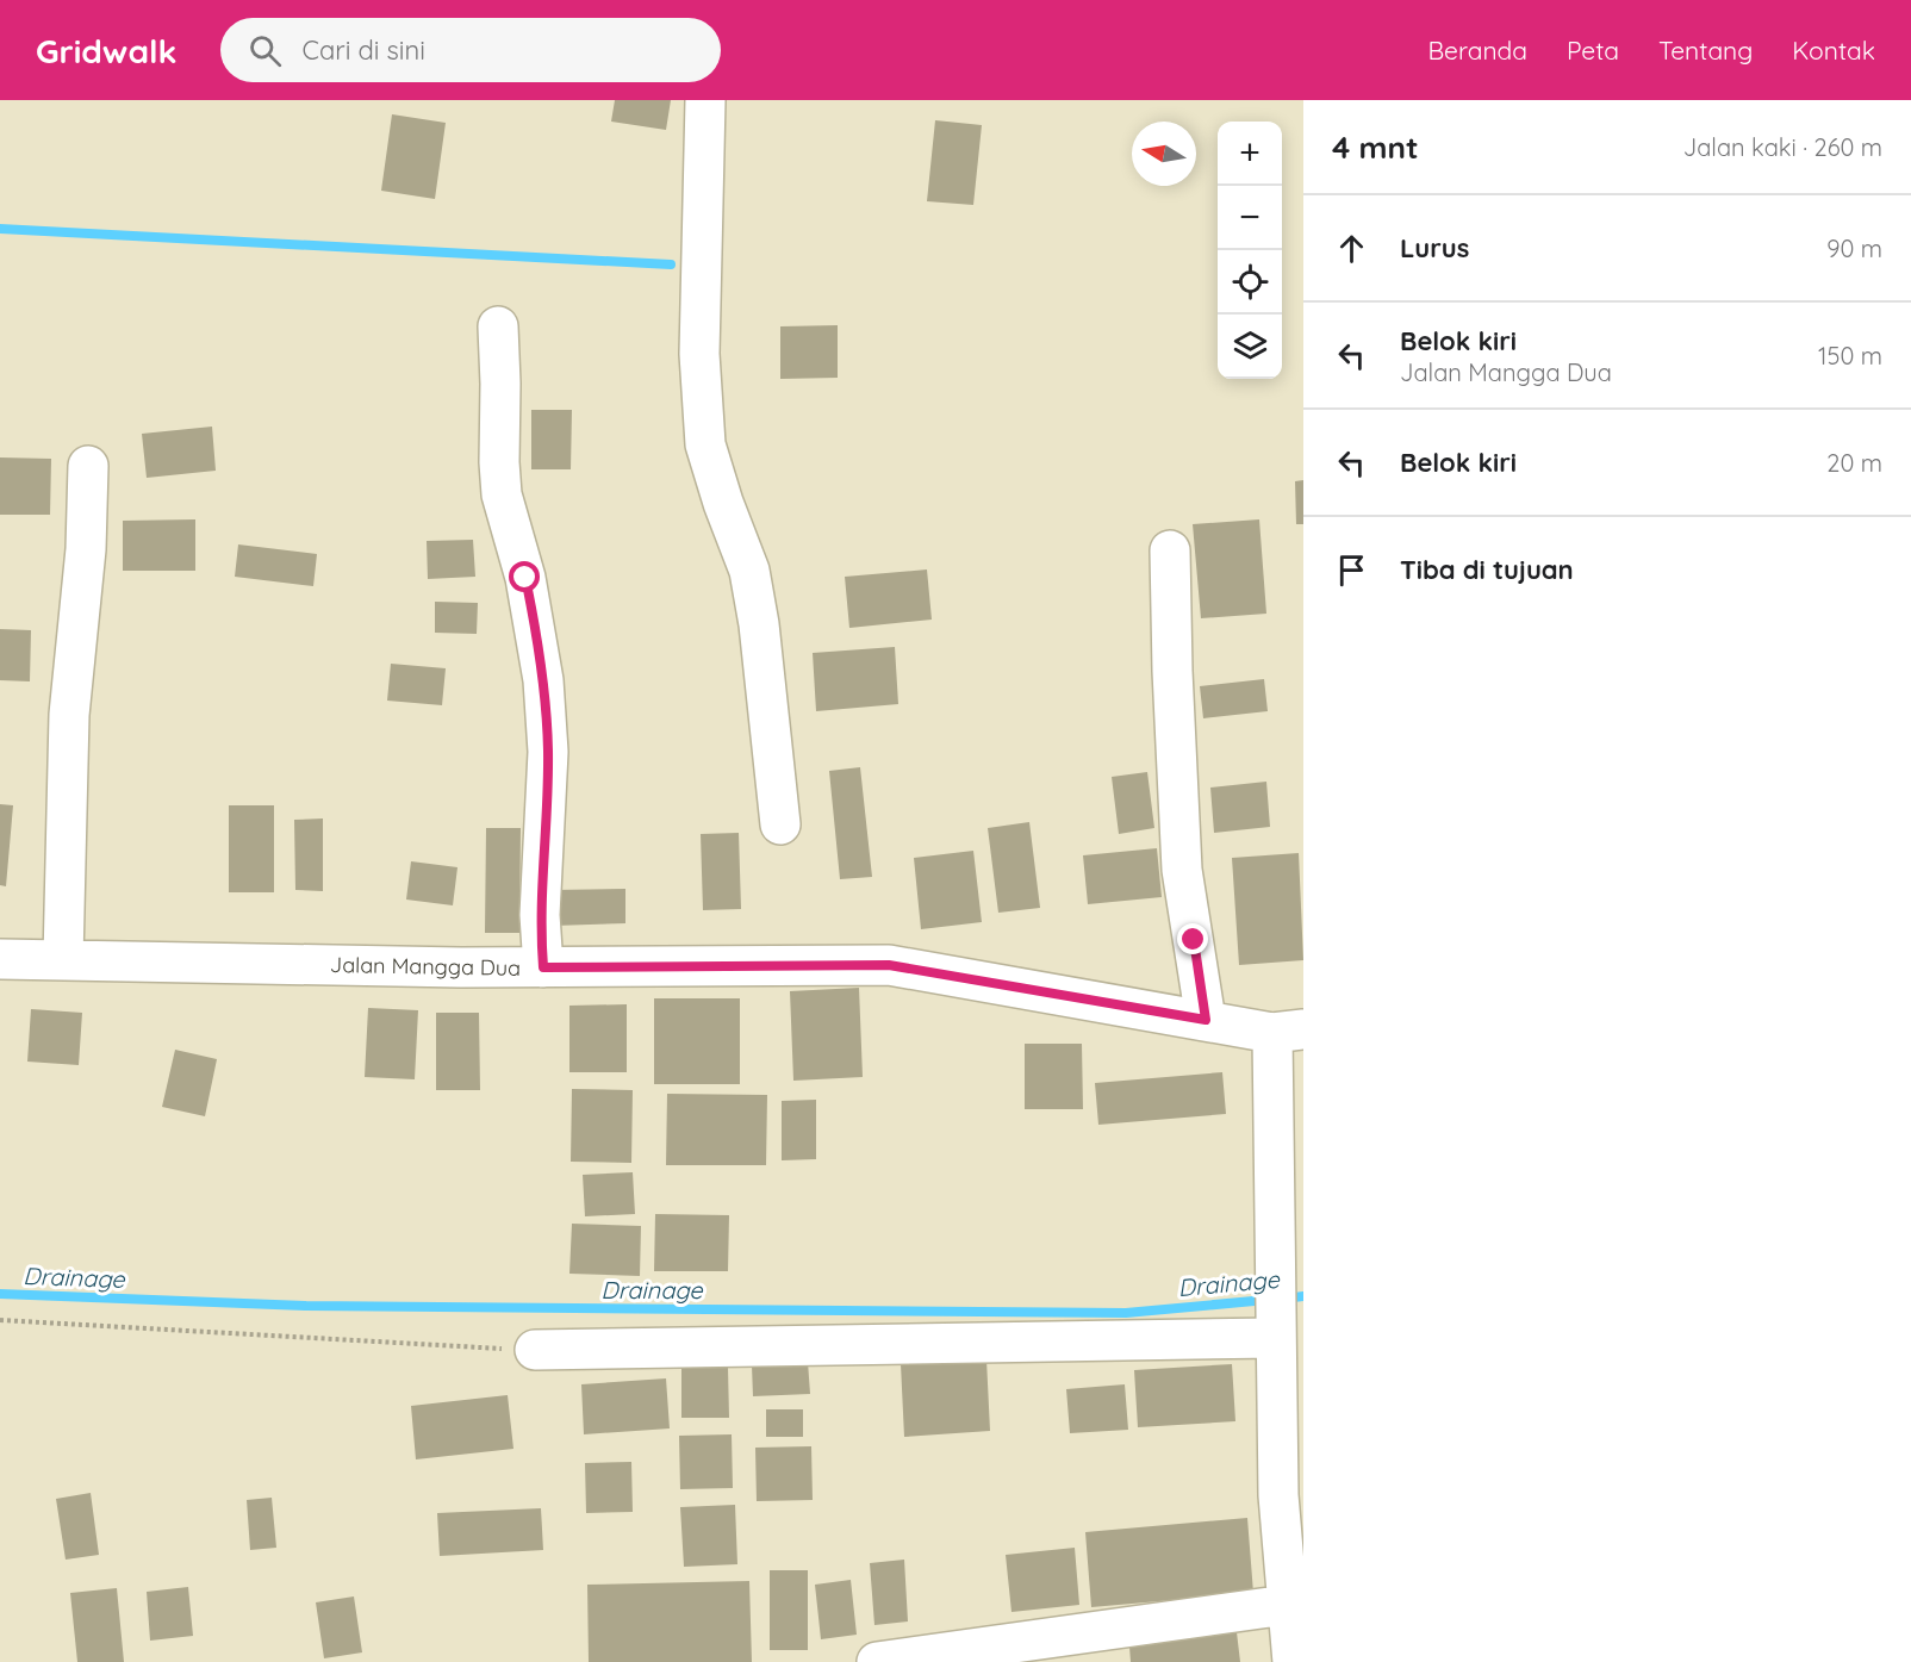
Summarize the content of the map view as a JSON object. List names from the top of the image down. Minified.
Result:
{"streets":{"street":["Jalan Mangga Dua"]},"water":["Drainage"],"north":"left","page":{"header":"Gridwalk","search":"Cari di sini","nav":["Beranda","Peta","Tentang","Kontak"],"heading":["4 mnt","Jalan kaki · 260 m"],"map_buttons":["+","−"],"list":[["Lurus","90 m"],["Belok kiri","Jalan Mangga Dua","150 m"],["Belok kiri","20 m"],"Tiba di tujuan"]}}
